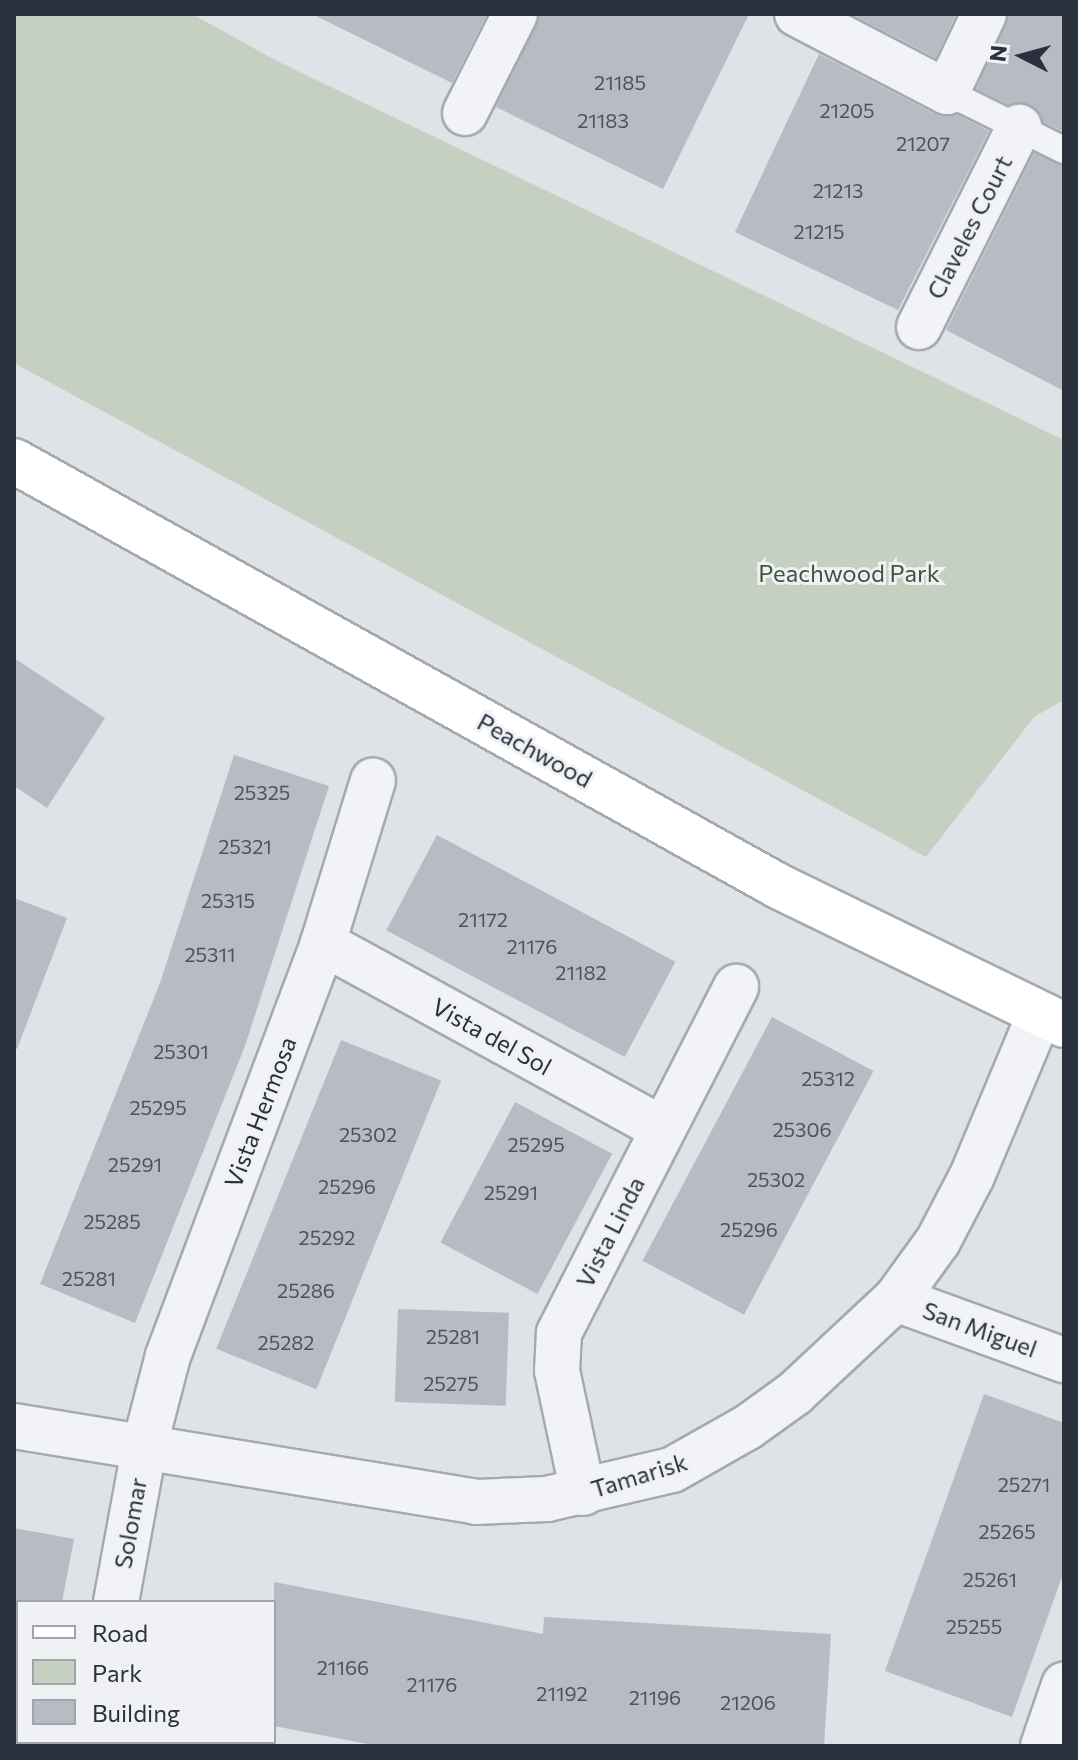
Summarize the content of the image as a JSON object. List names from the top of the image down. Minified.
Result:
{"streets":{"street":["Claveles Court","Peachwood","Vista del Sol","Vista Hermosa","Vista Linda","San Miguel","Tamarisk","Solomar"]},"crossings":[["Peachwood","Tamarisk"],["Vista del Sol","Vista Hermosa"],["Vista del Sol","Vista Linda"],["Vista Hermosa","Tamarisk"],["Vista Hermosa","Solomar"],["Vista Linda","Tamarisk"],["San Miguel","Tamarisk"],["Tamarisk","Solomar"]],"parks":["Peachwood Park"],"house_numbers":["21185","21205","21183","21207","21213","21215","25325","25321","25315","21172","21176","25311","21182","25301","25312","25295","25306","25302","25295","25291","25302","25296","25291","25285","25296","25292","25281","25286","25281","25282","25275","25271","25265","25261","25255","21166","21176","21192","21196","21206"],"legend":["Road","Park","Building"],"north":"left"}
